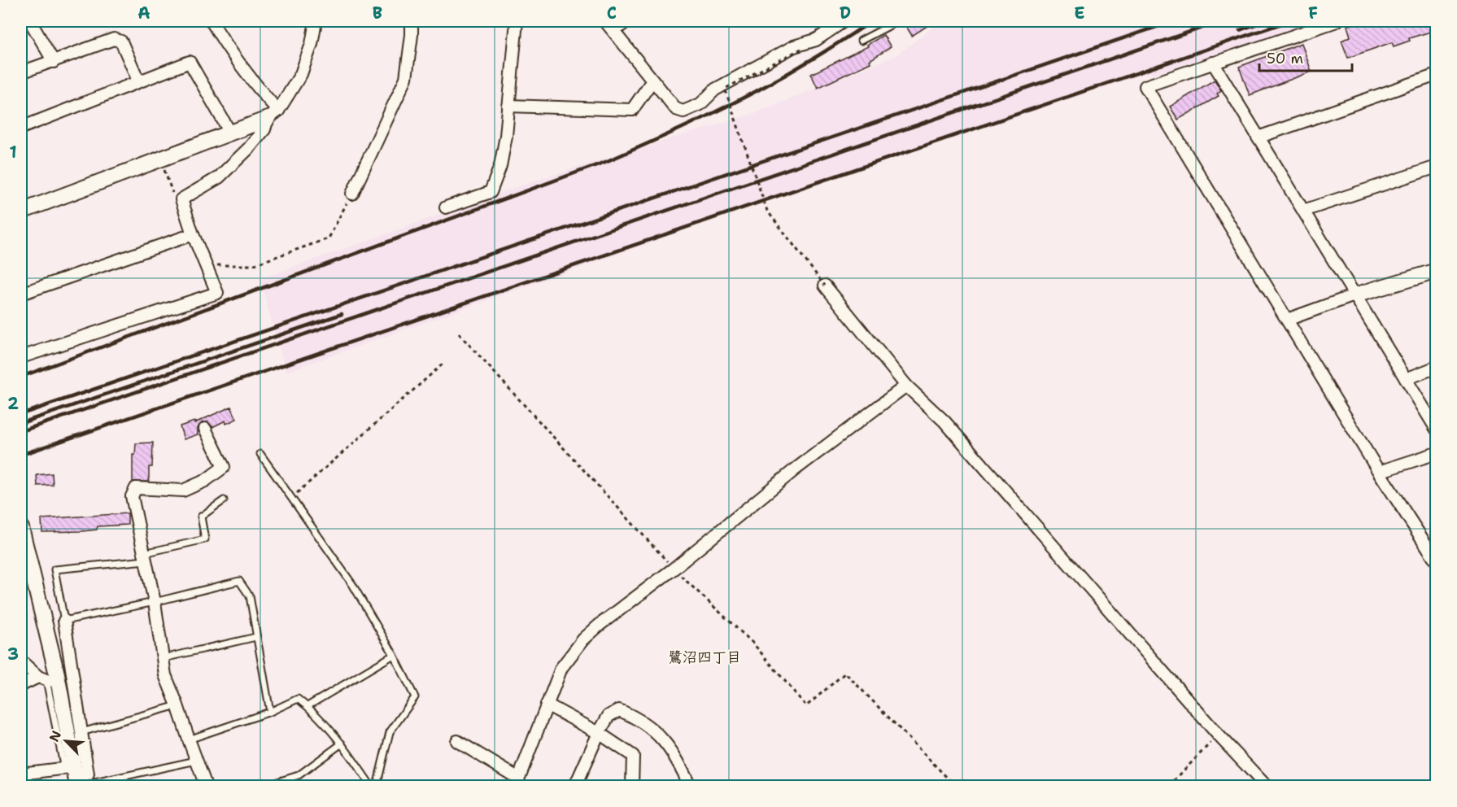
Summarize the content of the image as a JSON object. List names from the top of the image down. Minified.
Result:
{"districts":["鷺沼四丁目"],"scale_bar":"50 m","north":"top left","grid":{"columns":["A","B","C","D","E","F"],"rows":["1","2","3"]}}
